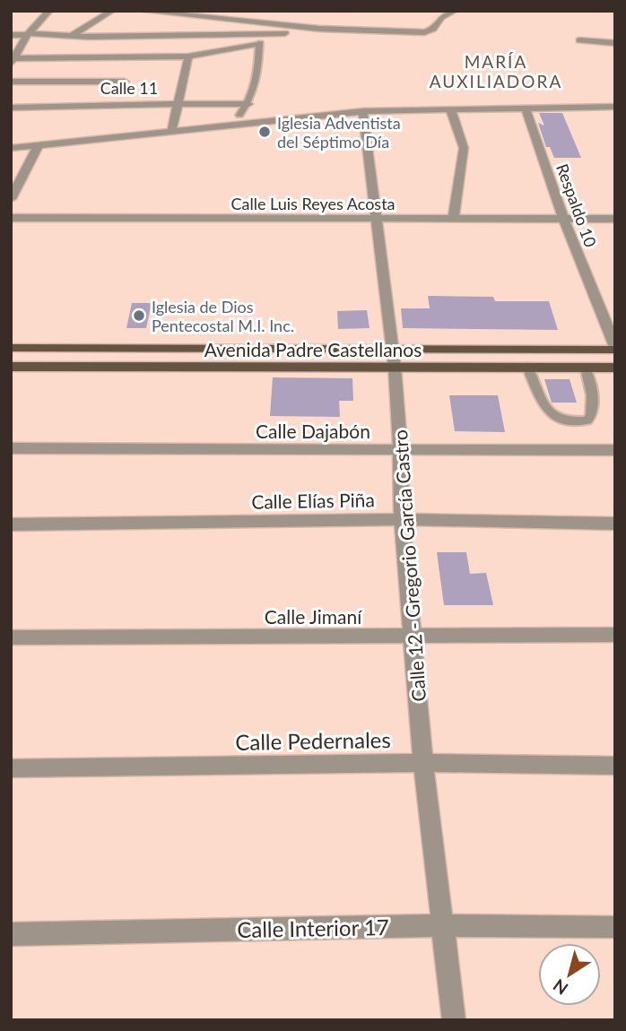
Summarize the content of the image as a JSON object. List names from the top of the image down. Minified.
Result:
{"streets":{"main road":["Avenida Padre Castellanos"],"street":["Calle 11","Calle Luis Reyes Acosta","Respaldo 10","Calle Dajabón","Calle Elías Piña","Calle 12 - Gregorio García Castro","Calle Jimaní","Calle Pedernales","Calle Interior 17"]},"crossings":[["Calle Luis Reyes Acosta","Respaldo 10"],["Calle Luis Reyes Acosta","Calle 12 - Gregorio García Castro"],["Respaldo 10","Avenida Padre Castellanos"],["Avenida Padre Castellanos","Calle 12 - Gregorio García Castro"],["Calle Dajabón","Calle 12 - Gregorio García Castro"],["Calle Elías Piña","Calle 12 - Gregorio García Castro"],["Calle 12 - Gregorio García Castro","Calle Jimaní"],["Calle 12 - Gregorio García Castro","Calle Pedernales"],["Calle 12 - Gregorio García Castro","Calle Interior 17"]],"districts":["MARÍA AUXILIADORA"],"places":["Iglesia Adventista del Séptimo Día","Iglesia de Dios Pentecostal M.I. Inc."],"north":"bottom left"}
